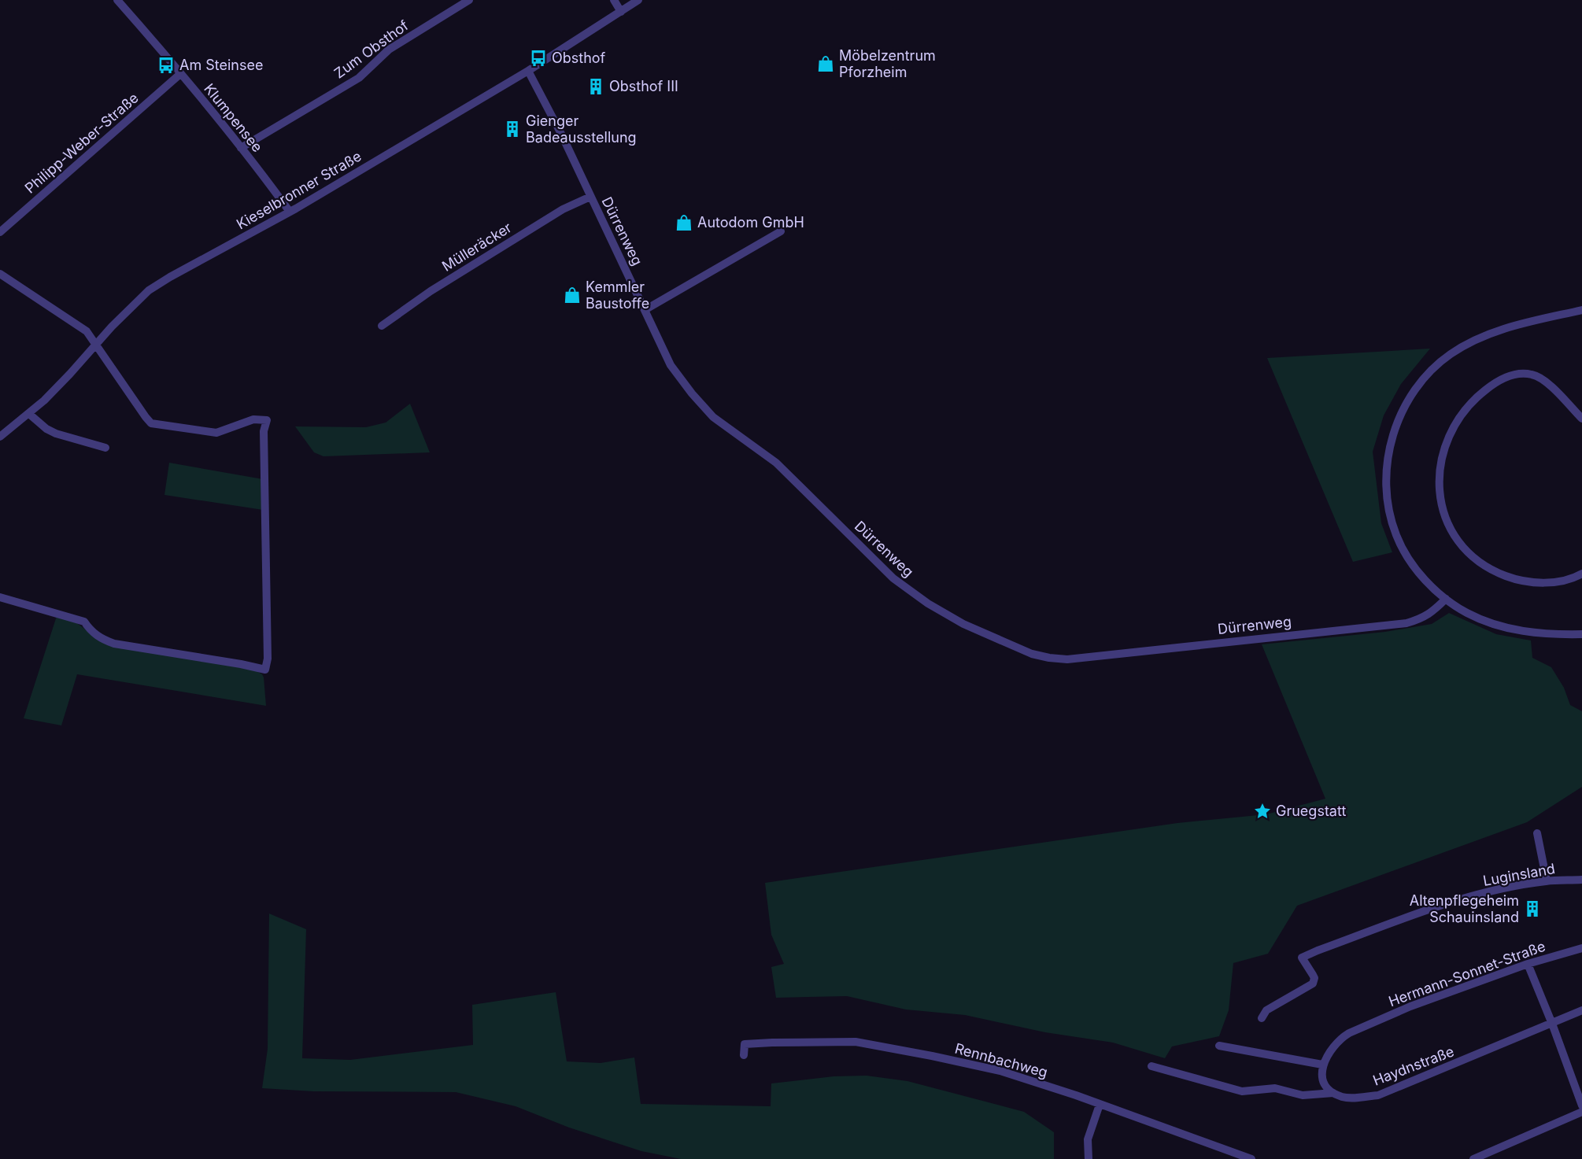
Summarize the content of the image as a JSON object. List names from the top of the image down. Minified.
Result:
{"streets":{"street":["Zum Obsthof","Klumpensee","Philipp-Weber-Straße","Kieselbronner Straße","Dürrenweg","Mülleräcker","Luginsland","Hermann-Sonnet-Straße","Rennbachweg","Haydnstraße"]},"crossings":[["Zum Obsthof","Klumpensee"],["Klumpensee","Philipp-Weber-Straße"],["Klumpensee","Kieselbronner Straße"],["Kieselbronner Straße","Dürrenweg"],["Dürrenweg","Mülleräcker"]],"places":{"bus stop":["Obsthof","Am Steinsee"],"shop":["Möbelzentrum Pforzheim","Autodom GmbH","Kemmler Baustoffe"],"building":["Obsthof III","Gienger Badeausstellung","Altenpflegeheim Schauinsland"],"place":["Gruegstatt"]}}
